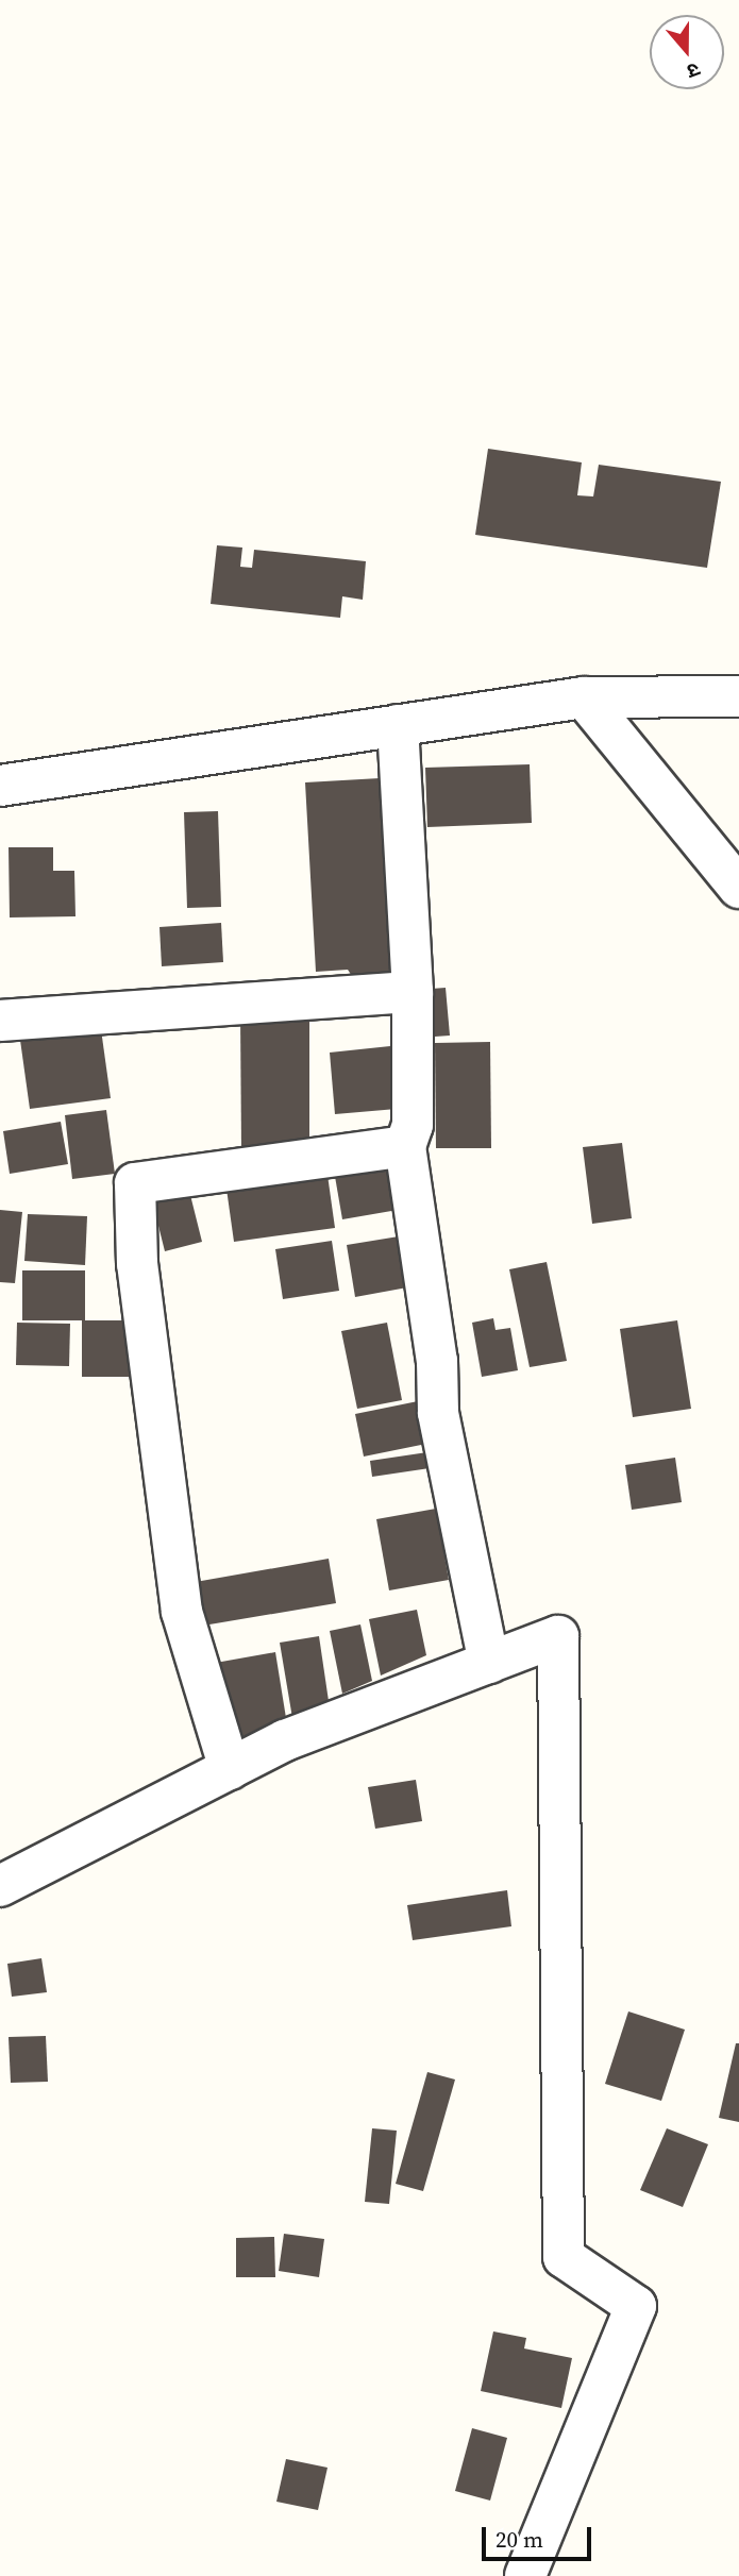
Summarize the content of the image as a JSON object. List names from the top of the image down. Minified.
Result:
{"scale_bar":"20 m","north":"bottom"}
